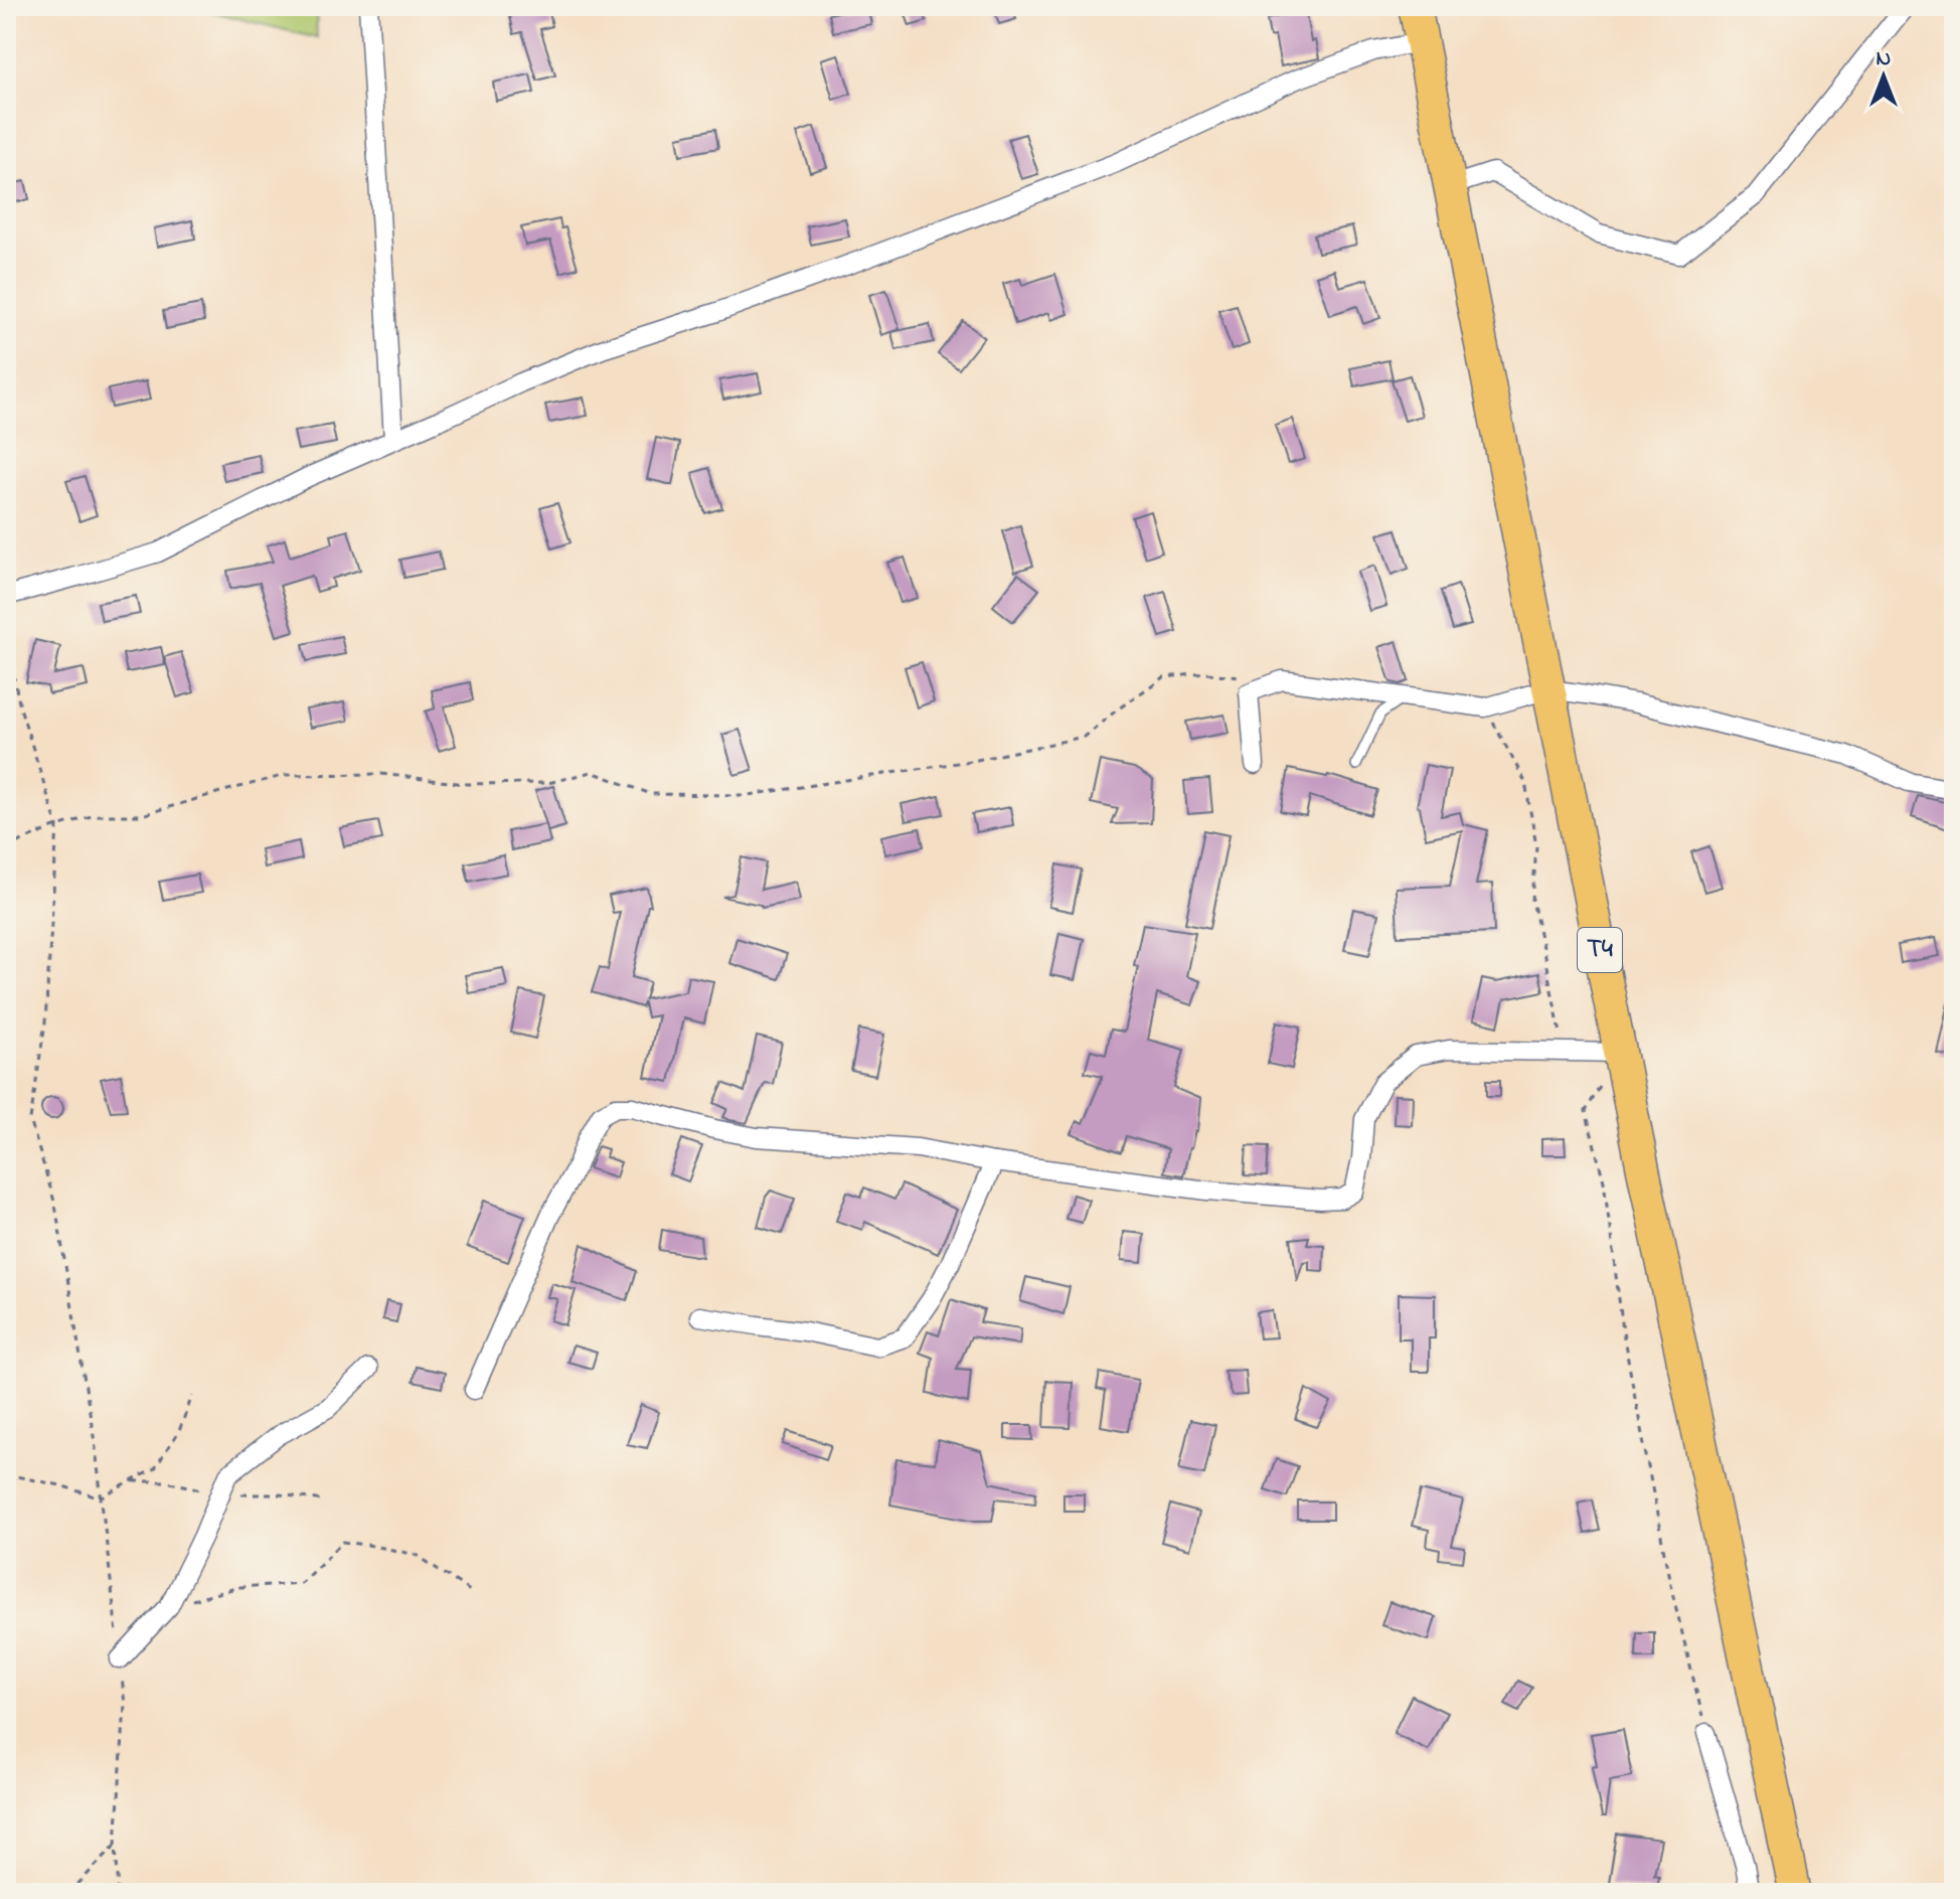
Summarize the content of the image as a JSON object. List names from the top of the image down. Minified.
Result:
{"streets":{"highway":["T4"]},"north":"top"}
